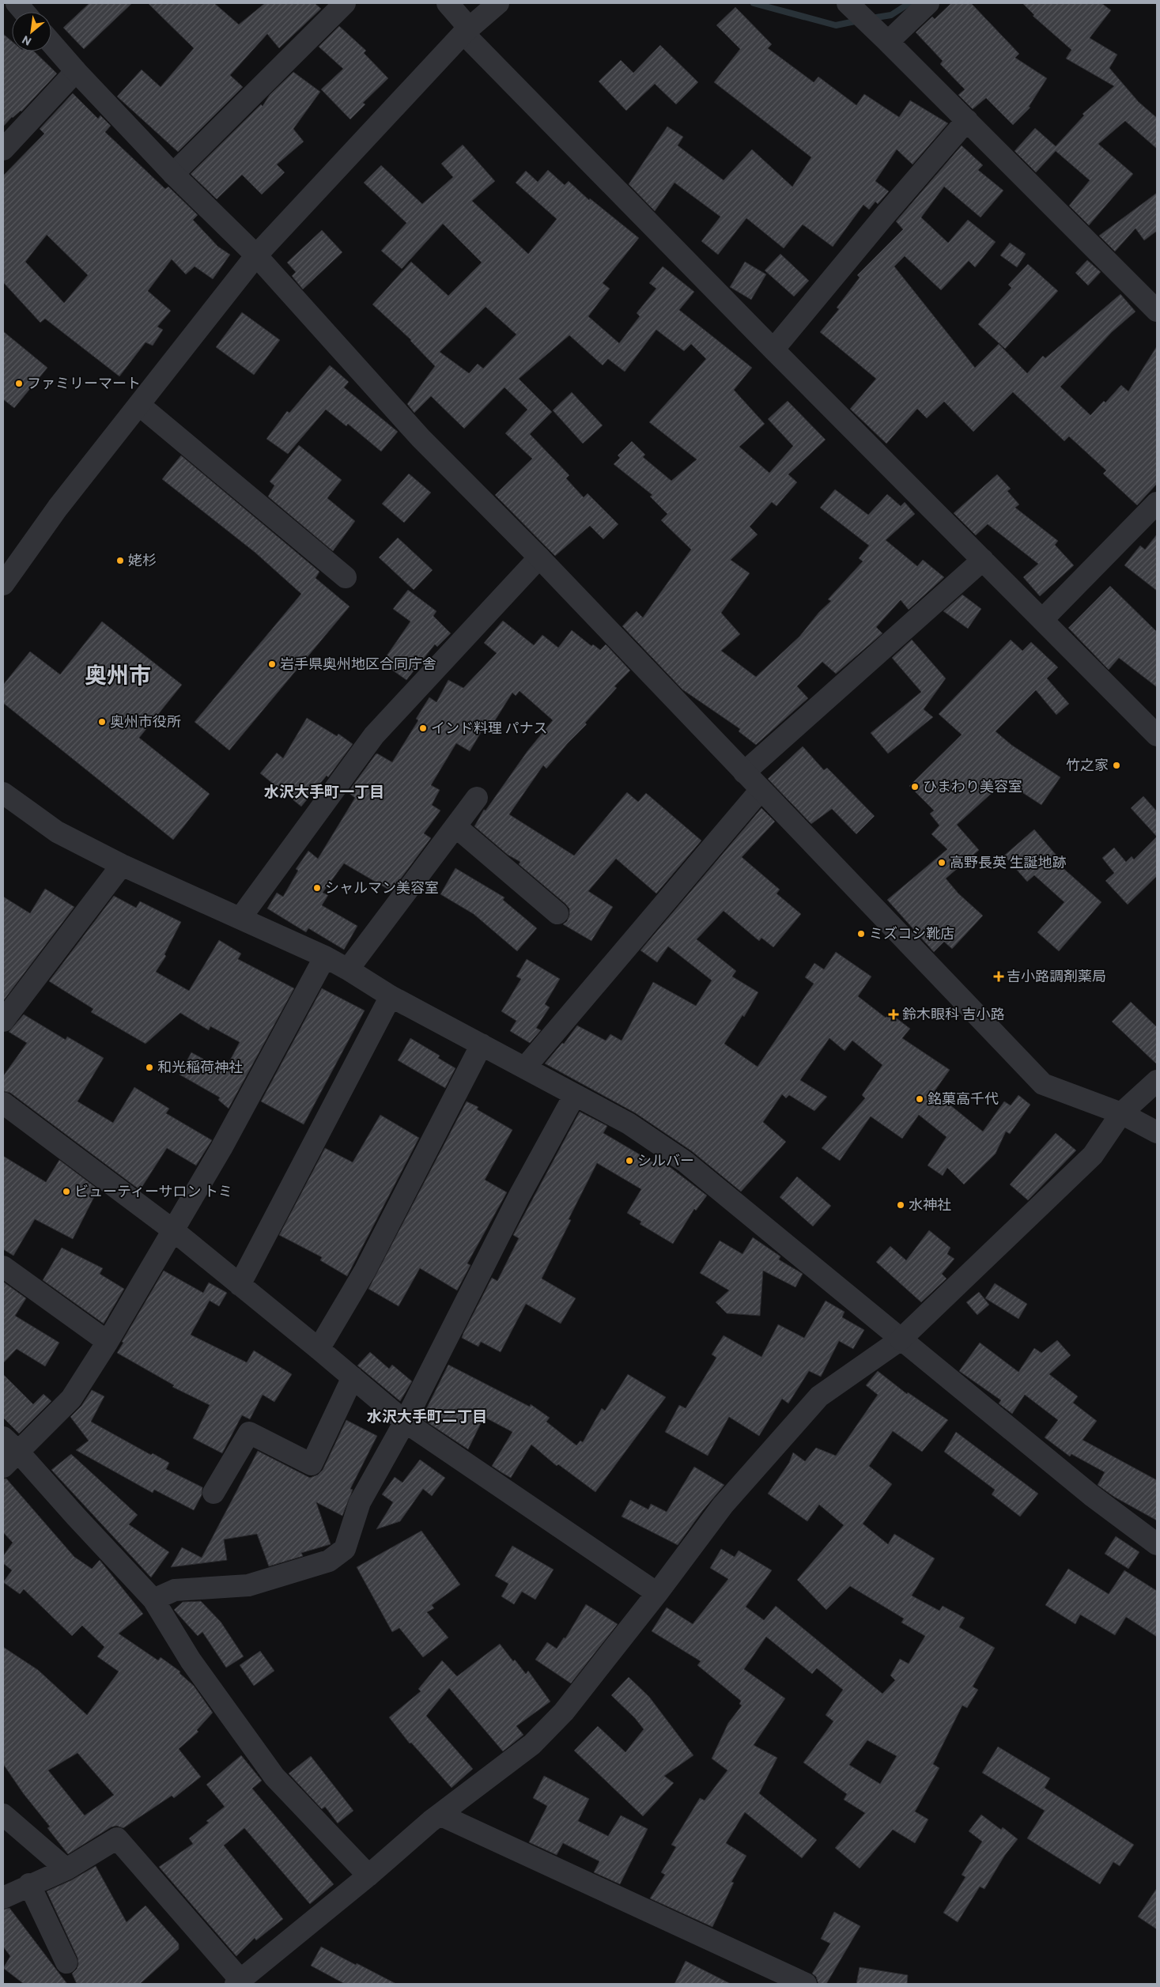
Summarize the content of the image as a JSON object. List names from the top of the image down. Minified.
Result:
{"districts":["奥州市","水沢大手町一丁目","水沢大手町二丁目"],"places":{"other":["ファミリーマート","姥杉","岩手県奥州地区合同庁舎","奥州市役所","インド料理 パナス","竹之家","ひまわり美容室","高野長英 生誕地跡","シャルマン美容室","ミズコシ靴店","和光稲荷神社","銘菓高千代","シルバー","ビューティーサロン トミ","水神社"],"health":["吉小路調剤薬局","鈴木眼科 吉小路"]},"north":"bottom left"}
